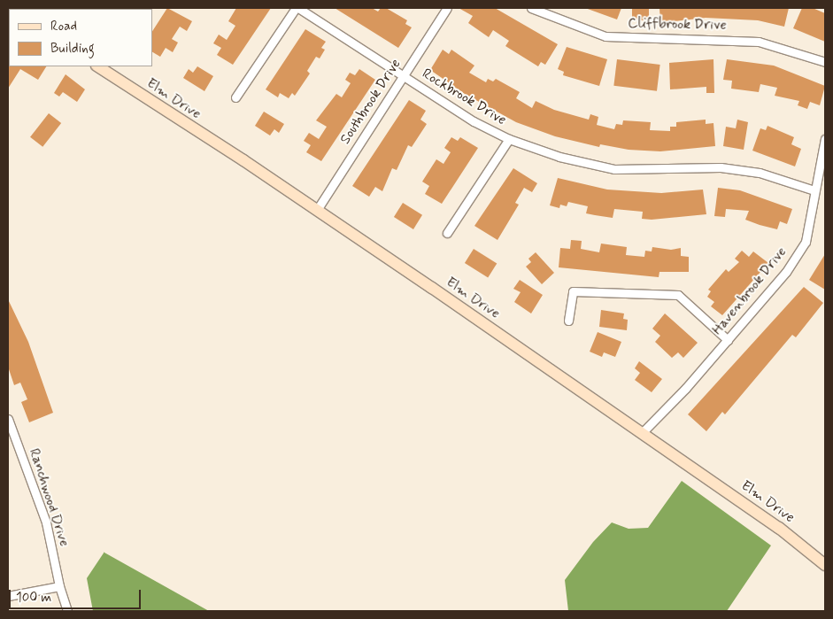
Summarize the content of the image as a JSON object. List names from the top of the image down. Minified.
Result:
{"streets":{"street":["Cliffbrook Drive","Rockbrook Drive","Elm Drive","Southbrook Drive","Havenbrook Drive","Ranchwood Drive"]},"crossings":[["Rockbrook Drive","Southbrook Drive"],["Rockbrook Drive","Havenbrook Drive"],["Elm Drive","Southbrook Drive"],["Elm Drive","Havenbrook Drive"]],"legend":["Road","Building"],"scale_bar":"100 m"}
